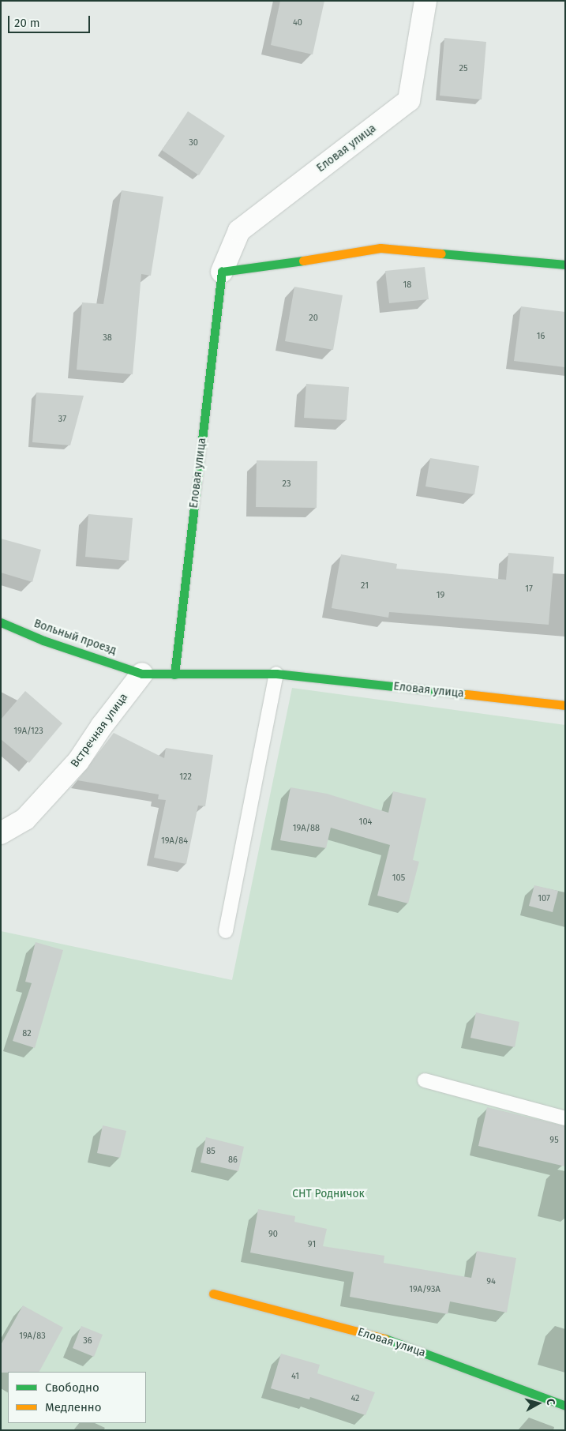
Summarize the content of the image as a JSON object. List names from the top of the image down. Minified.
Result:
{"streets":{"street":["Еловая улица","Вольный проезд","Встречная улица"]},"crossings":[["Еловая улица","Вольный проезд"],["Еловая улица","Встречная улица"],["Вольный проезд","Встречная улица"]],"parks":["СНТ Родничок"],"house_numbers":["40","25","30","18","20","16","38","37","23","21","17","19","19А/123","122","104","19А/88","19А/84","105","107","82","95","85","86","90","91","94","19А/93А","19А/83","36","41","42"],"legend":["Свободно","Медленно"],"scale_bar":"20 m","north":"right"}
